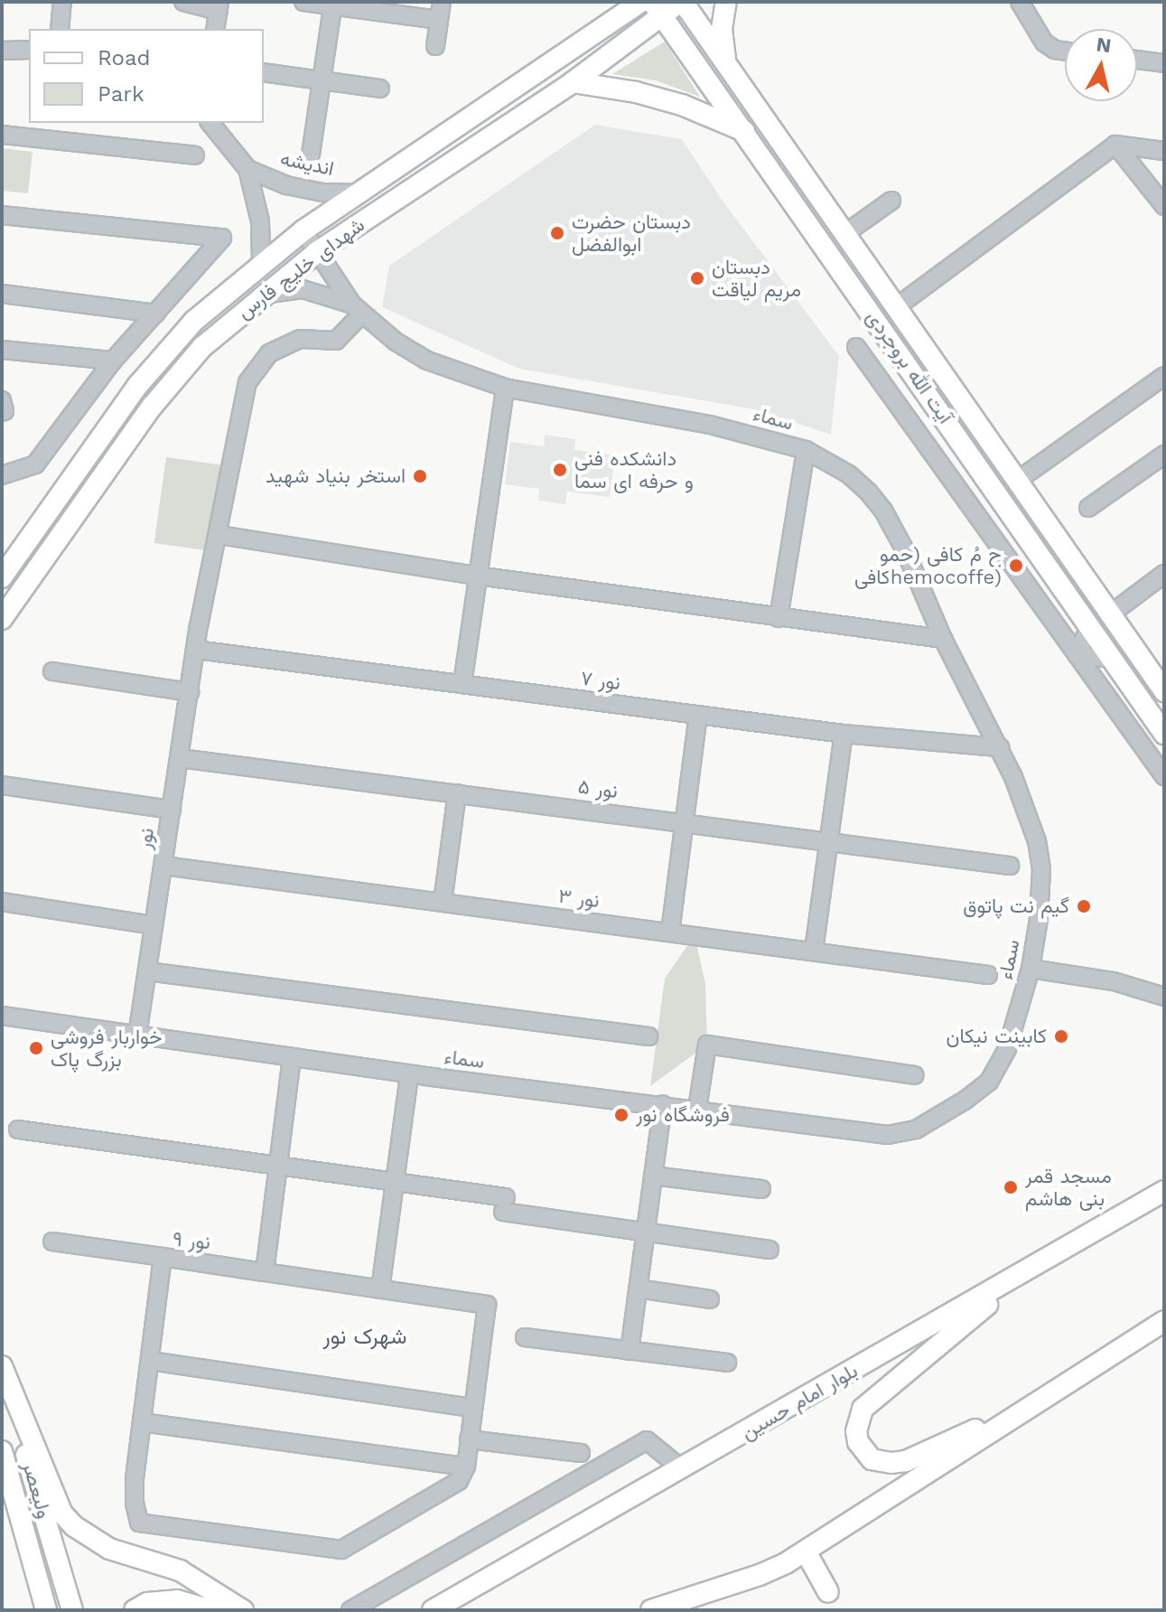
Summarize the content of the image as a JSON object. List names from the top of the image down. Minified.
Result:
{"streets":{"main road":["شهدای خلیج فارس","آیت الله بروجردی","بلوار امام حسین","ولیعصر"],"street":["اندیشه","سماء","نور ۷","نور ۵","نور","نور ۳","نور ۹"]},"crossings":[["اندیشه","شهدای خلیج فارس"],["شهدای خلیج فارس","آیت الله بروجردی"],["شهدای خلیج فارس","سماء"],["سماء","نور ۷"],["سماء","نور"],["نور ۷","نور"],["نور ۵","نور"],["نور","نور ۳"]],"districts":["شهرک نور"],"places":["دبستان حضرت ابوالفضل","دبستان مریم لیاقت","دانشکده فنی و حرفه ای سما","استخر بنیاد شهید","حِ مُ کافی (حمو کافیhemocoffe)","گیم نت پاتوق","کابینت نیکان","خواربار فروشی بزرگ پاک","فروشگاه نور","مسجد قمر بنی هاشم"],"legend":["Road","Park"],"north":"top"}
